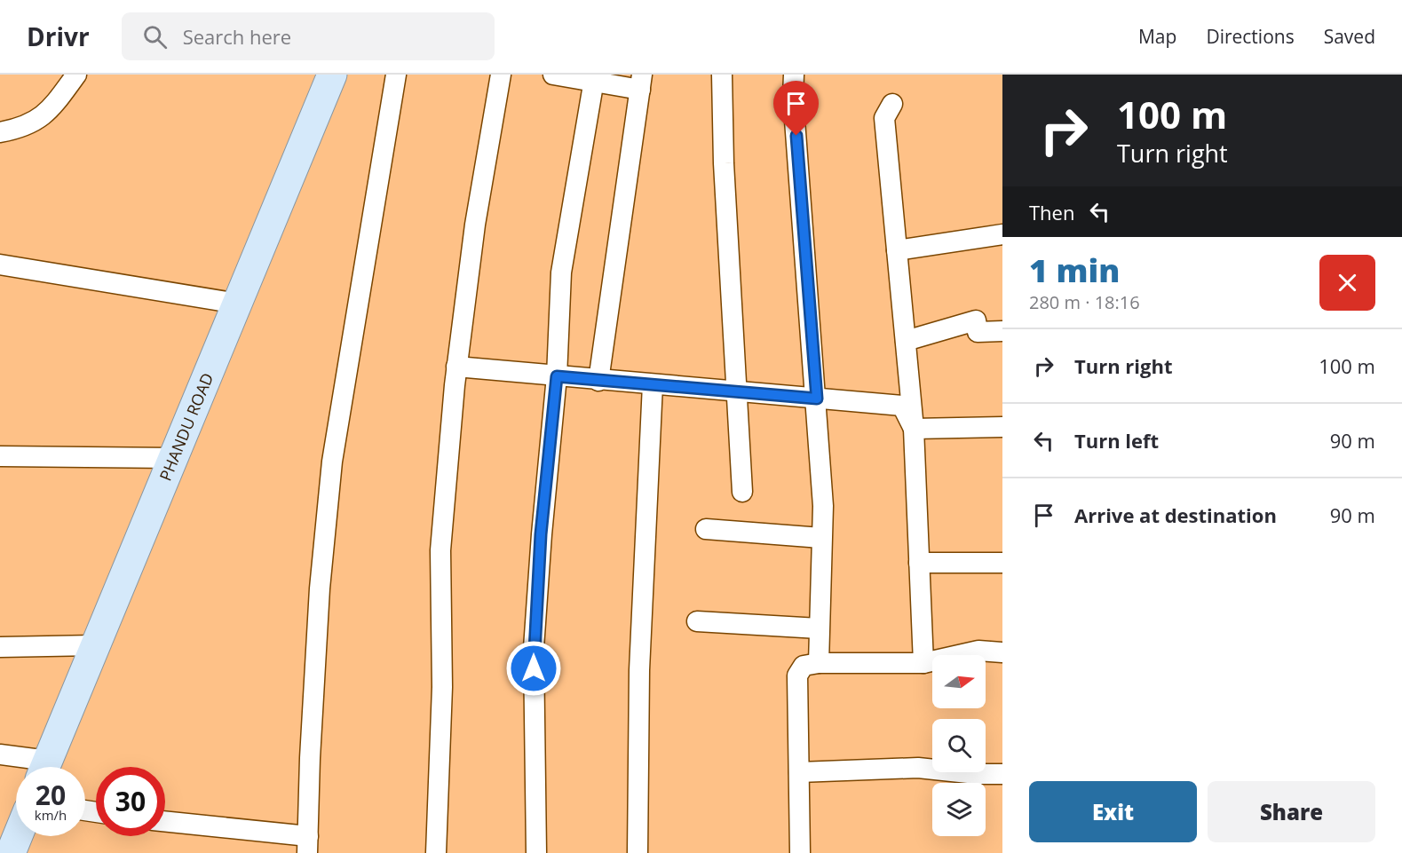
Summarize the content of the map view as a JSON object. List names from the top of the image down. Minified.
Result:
{"streets":{"main road":["PHANDU ROAD"]},"north":"right","page":{"header":"Drivr","search":"Search here","nav":["Map","Directions","Saved"],"turn":["100 m","Turn right"],"then":"Then","heading":["1 min","280 m · 18:16"],"list":[{"name":"Turn right","value":"100 m"},{"name":"Turn left","value":"90 m"},{"name":"Arrive at destination","value":"90 m"}],"speed":"20 km/h","limit":"30","buttons":["Exit","Share"]}}
